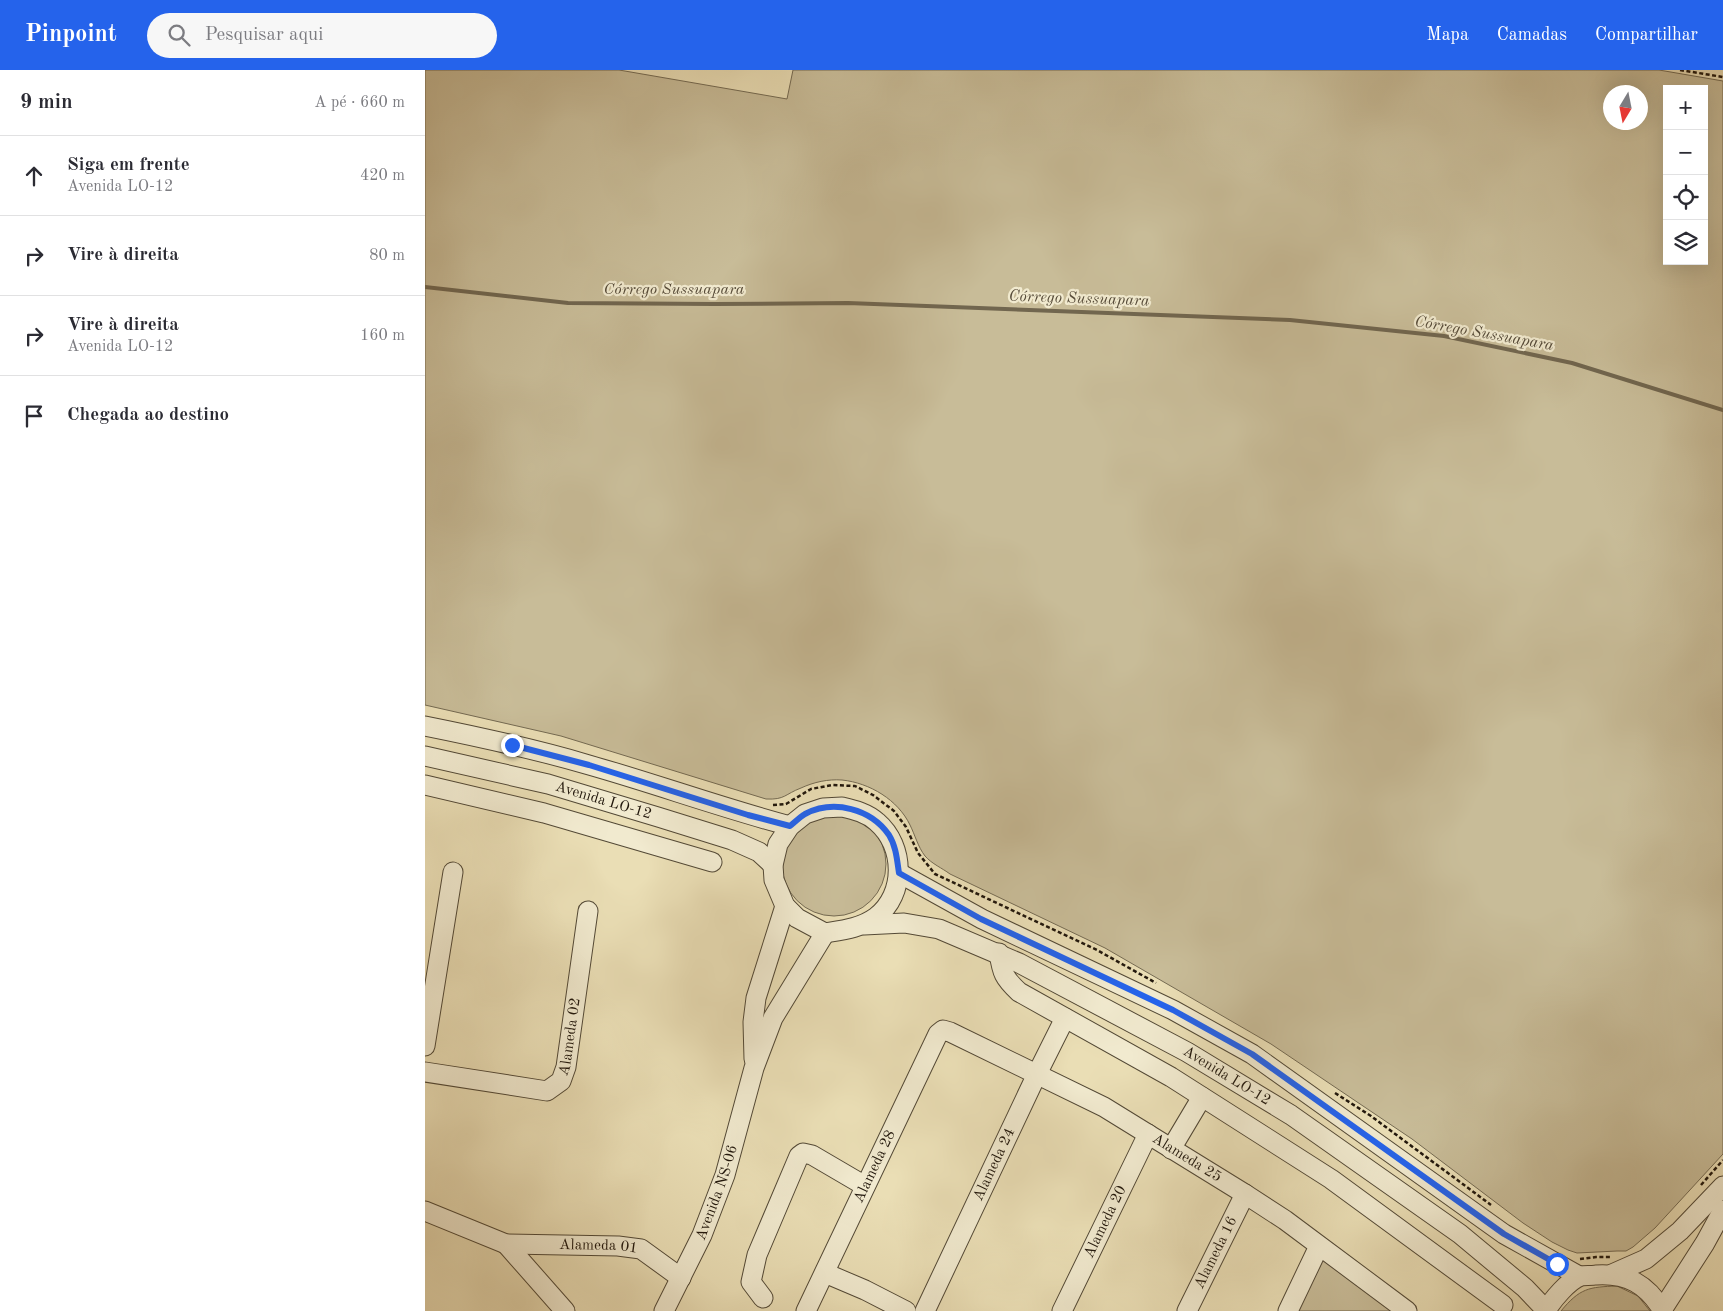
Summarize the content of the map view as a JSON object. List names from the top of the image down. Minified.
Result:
{"streets":{"street":["Avenida LO-12","Alameda 02","Alameda 25","Alameda 24","Alameda 28","Avenida NS-06","Alameda 20","Alameda 01","Alameda 16"]},"crossings":[["Avenida LO-12","Avenida NS-06"],["Alameda 25","Alameda 24"],["Alameda 25","Alameda 28"],["Alameda 25","Alameda 20"],["Alameda 25","Alameda 16"],["Avenida NS-06","Alameda 01"]],"water":["Córrego Sussuapara"],"north":"bottom","page":{"header":"Pinpoint","search":"Pesquisar aqui","nav":["Mapa","Camadas","Compartilhar"],"heading":["9 min","A pé · 660 m"],"map_buttons":["+","−"],"list":[["Siga em frente","Avenida LO-12","420 m"],["Vire à direita","80 m"],["Vire à direita","Avenida LO-12","160 m"],"Chegada ao destino"]}}
